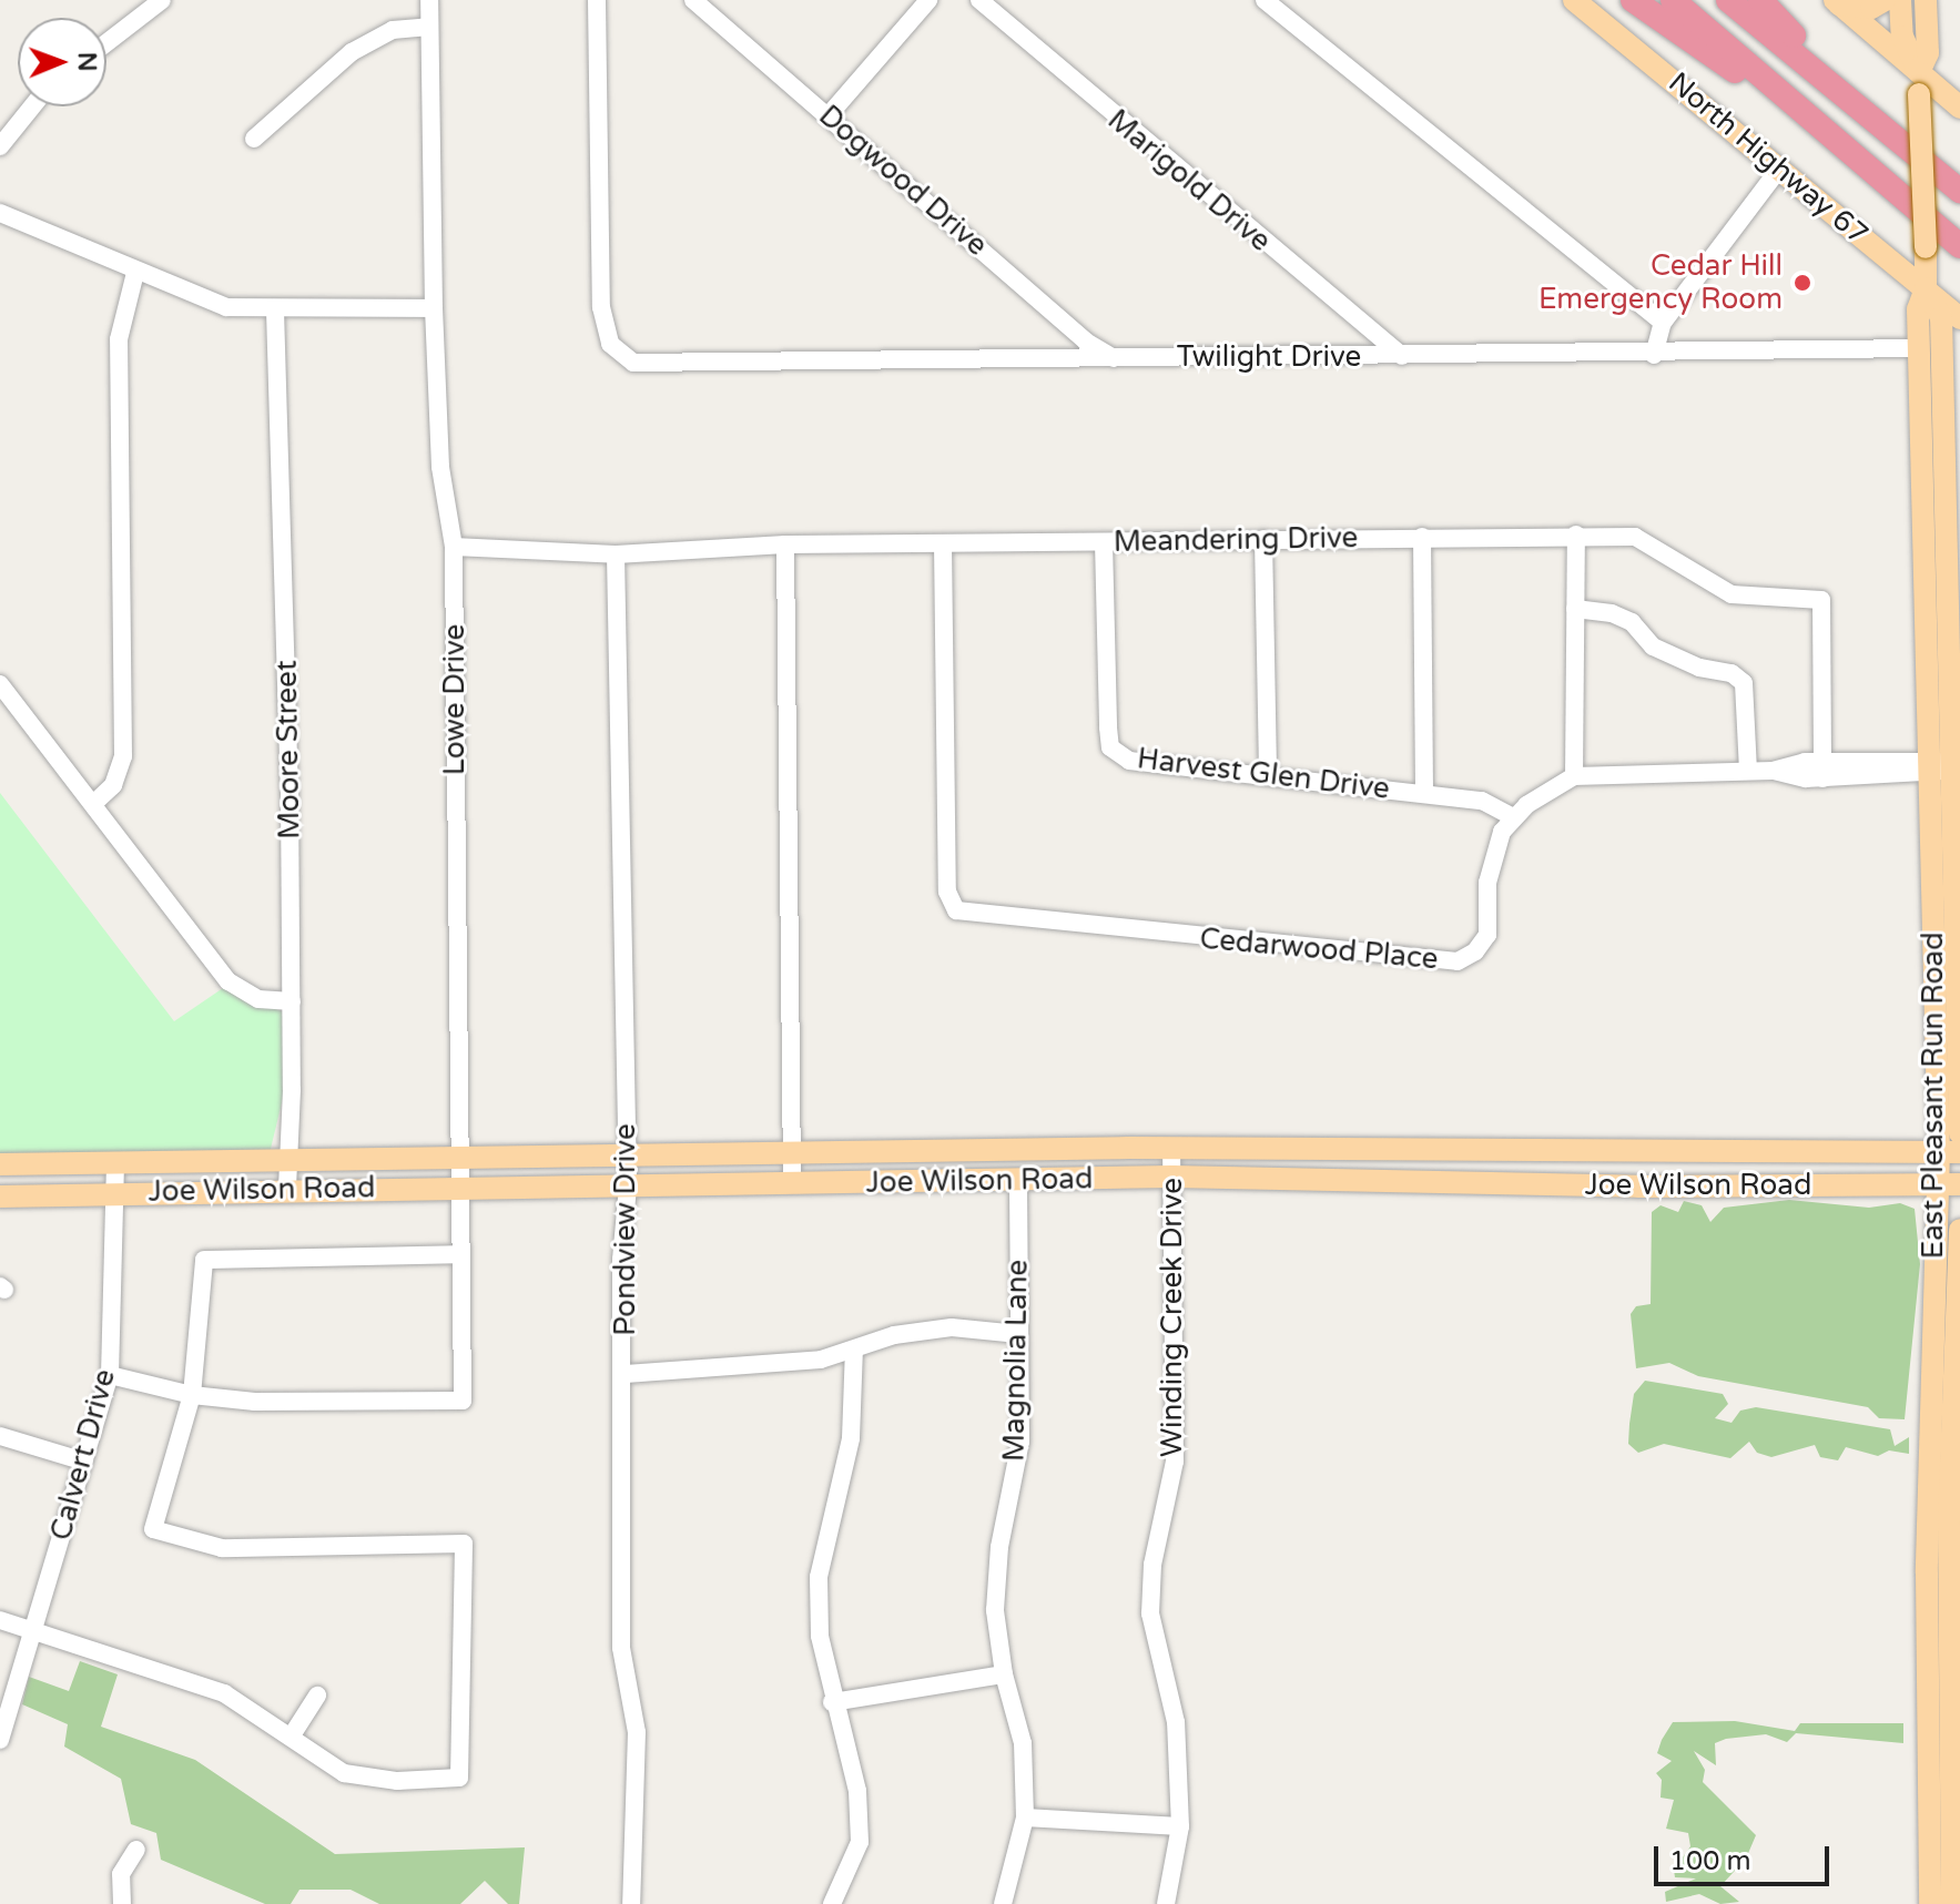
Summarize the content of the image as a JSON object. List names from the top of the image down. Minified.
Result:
{"streets":{"main road":["North Highway 67","East Pleasant Run Road","Joe Wilson Road"],"street":["Dogwood Drive","Marigold Drive","Twilight Drive","Meandering Drive","Lowe Drive","Moore Street","Harvest Glen Drive","Cedarwood Place","Pondview Drive","Winding Creek Drive","Magnolia Lane","Calvert Drive"]},"crossings":[["North Highway 67","East Pleasant Run Road"],["Dogwood Drive","Twilight Drive"],["Marigold Drive","Twilight Drive"],["Twilight Drive","East Pleasant Run Road"],["Meandering Drive","Lowe Drive"],["Meandering Drive","Harvest Glen Drive"],["Meandering Drive","Cedarwood Place"],["Meandering Drive","Pondview Drive"],["Lowe Drive","Joe Wilson Road"],["Moore Street","Joe Wilson Road"],["Harvest Glen Drive","Cedarwood Place"],["East Pleasant Run Road","Joe Wilson Road"],["Joe Wilson Road","Pondview Drive"],["Joe Wilson Road","Winding Creek Drive"],["Joe Wilson Road","Magnolia Lane"],["Joe Wilson Road","Calvert Drive"]],"places":["Cedar Hill Emergency Room"],"scale_bar":"100 m","north":"right"}
